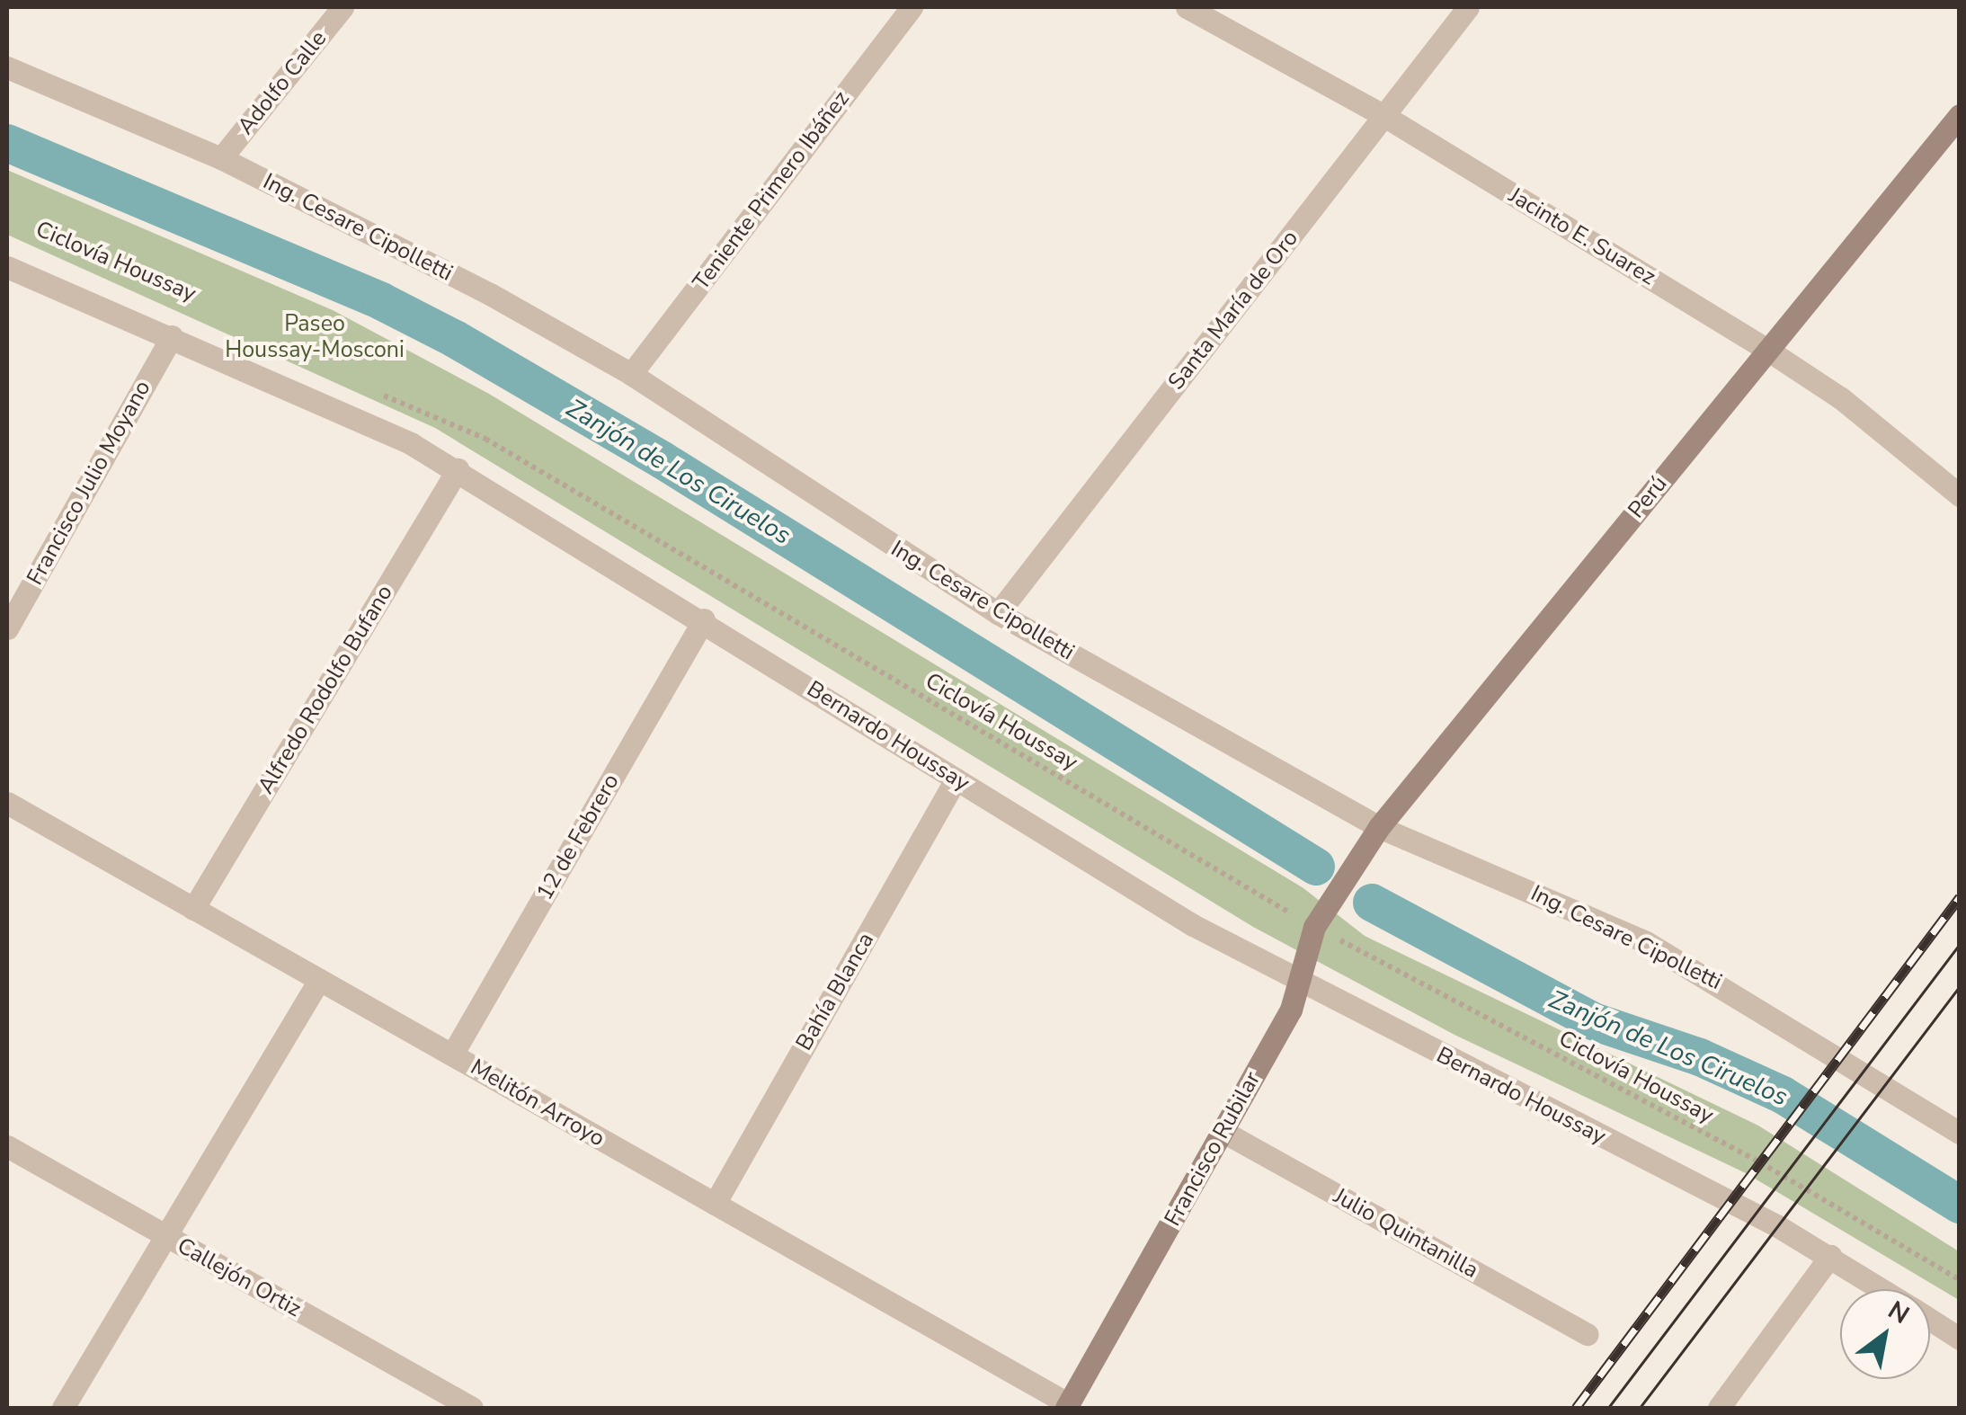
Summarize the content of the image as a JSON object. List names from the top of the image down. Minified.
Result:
{"streets":{"main road":["Perú","Francisco Rubilar"],"street":["Adolfo Calle","Teniente Primero Ibáñez","Ing. Cesare Cipolletti","Jacinto E. Suarez","Santa María de Oro","Francisco Julio Moyano","Alfredo Rodolfo Bufano","Bernardo Houssay","12 de Febrero","Bahía Blanca","Melitón Arroyo","Julio Quintanilla","Callejón Ortiz"],"path":["Ciclovía Houssay"]},"crossings":[["Adolfo Calle","Ing. Cesare Cipolletti"],["Teniente Primero Ibáñez","Ing. Cesare Cipolletti"],["Ing. Cesare Cipolletti","Santa María de Oro"],["Ing. Cesare Cipolletti","Perú"],["Jacinto E. Suarez","Santa María de Oro"],["Jacinto E. Suarez","Perú"],["Ciclovía Houssay","Francisco Rubilar"],["Francisco Julio Moyano","Bernardo Houssay"],["Perú","Francisco Rubilar"],["Alfredo Rodolfo Bufano","Bernardo Houssay"],["Alfredo Rodolfo Bufano","Melitón Arroyo"],["Bernardo Houssay","12 de Febrero"],["Bernardo Houssay","Bahía Blanca"],["Bernardo Houssay","Francisco Rubilar"],["12 de Febrero","Melitón Arroyo"],["Bahía Blanca","Melitón Arroyo"],["Melitón Arroyo","Francisco Rubilar"],["Francisco Rubilar","Julio Quintanilla"]],"water":["Zanjón de Los Ciruelos"],"parks":["Paseo Houssay-Mosconi"],"north":"top right"}
